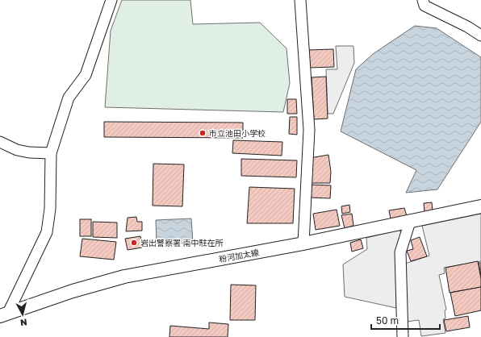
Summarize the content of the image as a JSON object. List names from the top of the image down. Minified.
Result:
{"streets":{"main road":["粉河加太線"]},"places":["市立池田小学校","岩出警察署 南中駐在所"],"scale_bar":"50 m","north":"bottom"}
